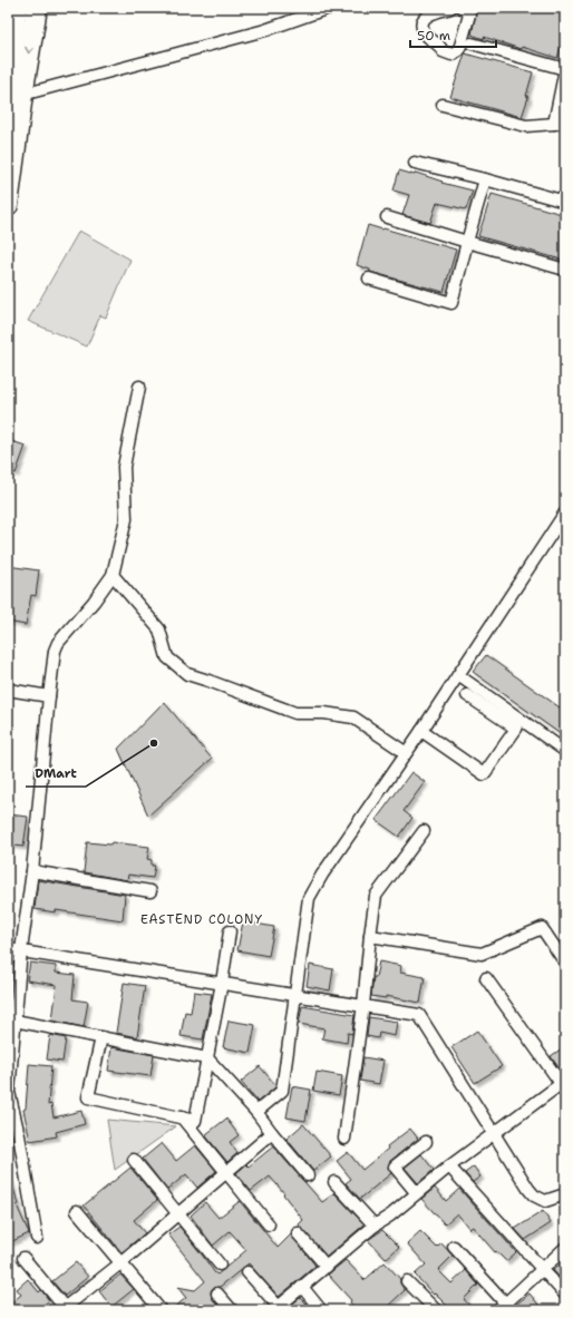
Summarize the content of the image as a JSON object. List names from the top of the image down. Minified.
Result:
{"districts":["EASTEND COLONY"],"places":["DMart"],"scale_bar":"50 m"}
